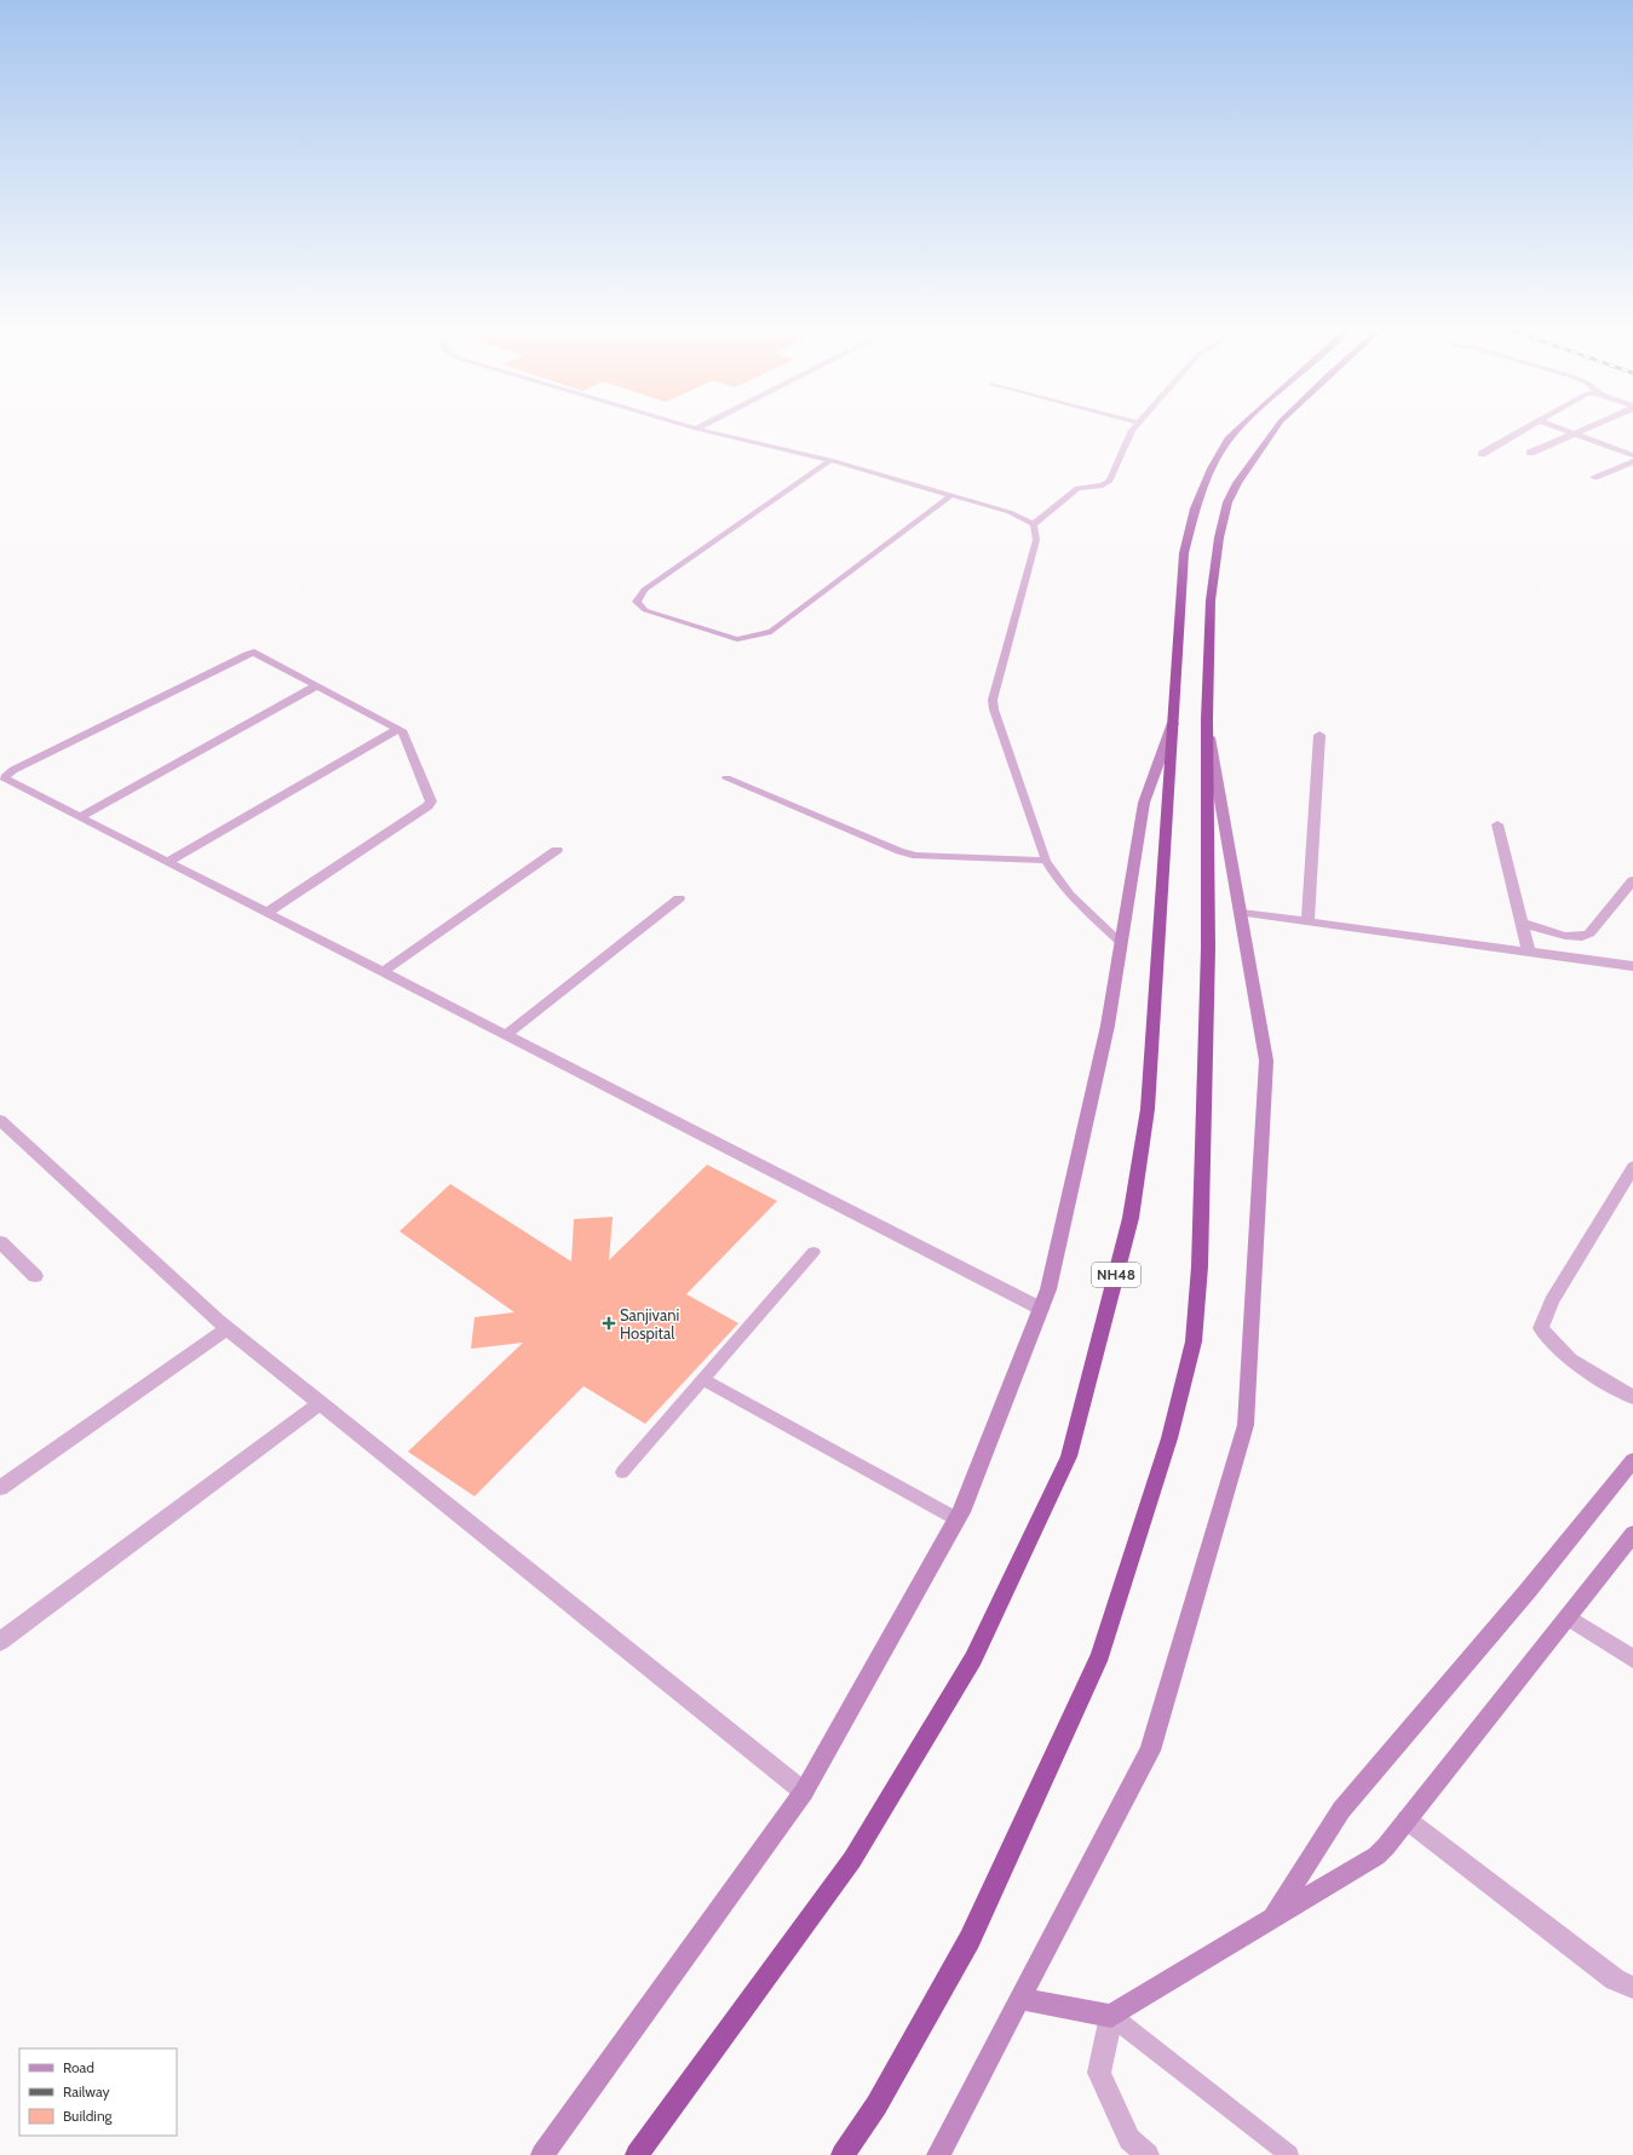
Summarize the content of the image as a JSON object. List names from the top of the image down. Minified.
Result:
{"streets":{"highway":["NH48"]},"places":{"health":["Sanjivani Hospital"]},"legend":["Road","Railway","Building"]}
